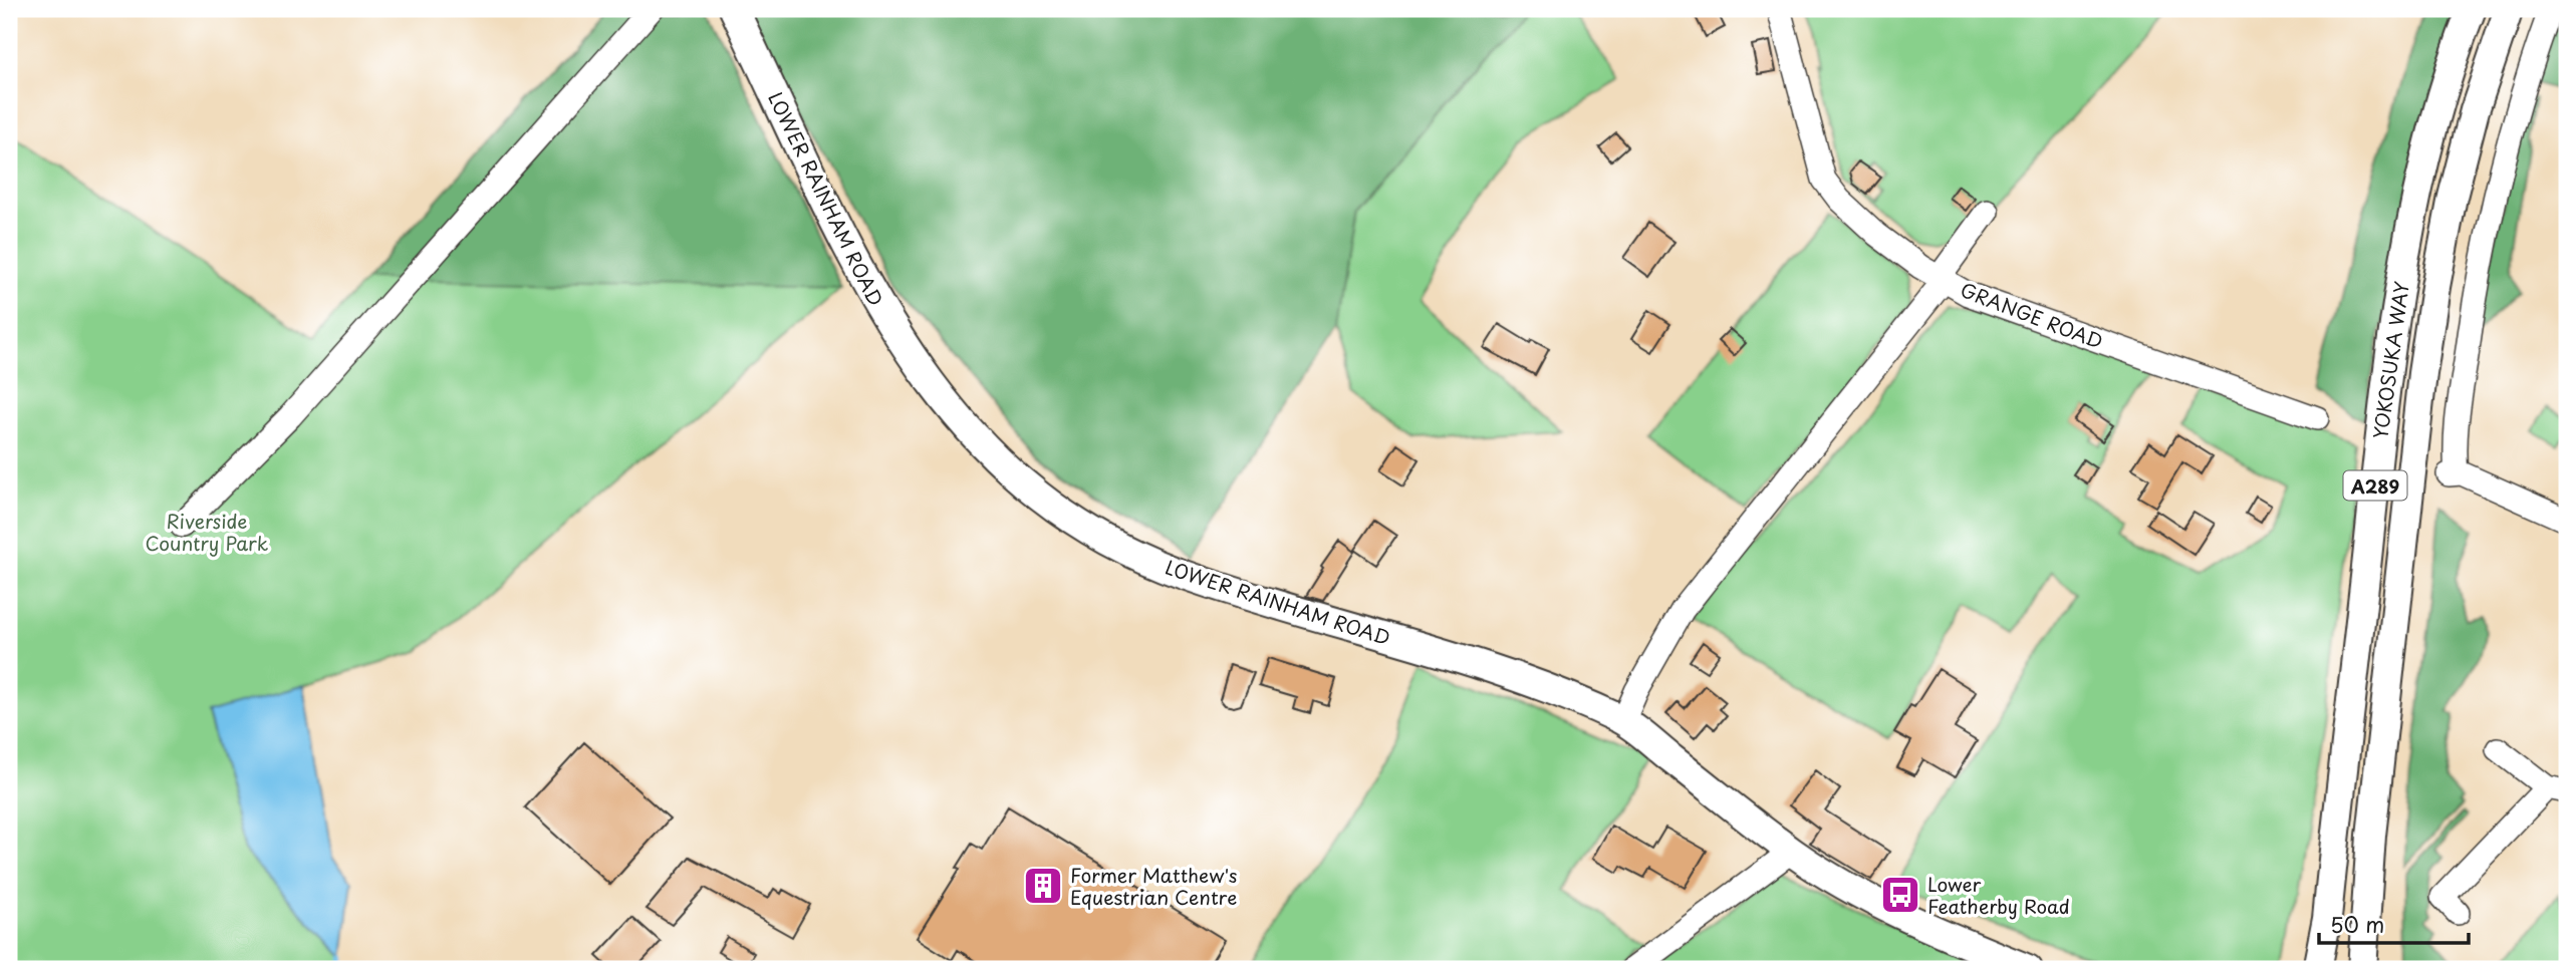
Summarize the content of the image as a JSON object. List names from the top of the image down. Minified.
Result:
{"streets":{"main road":["LOWER RAINHAM ROAD","YOKOSUKA WAY","A289"],"street":["GRANGE ROAD"]},"parks":["Riverside Country Park"],"places":{"building":["Former Matthew's Equestrian Centre"],"bus stop":["Lower Featherby Road"]},"scale_bar":"50 m"}
